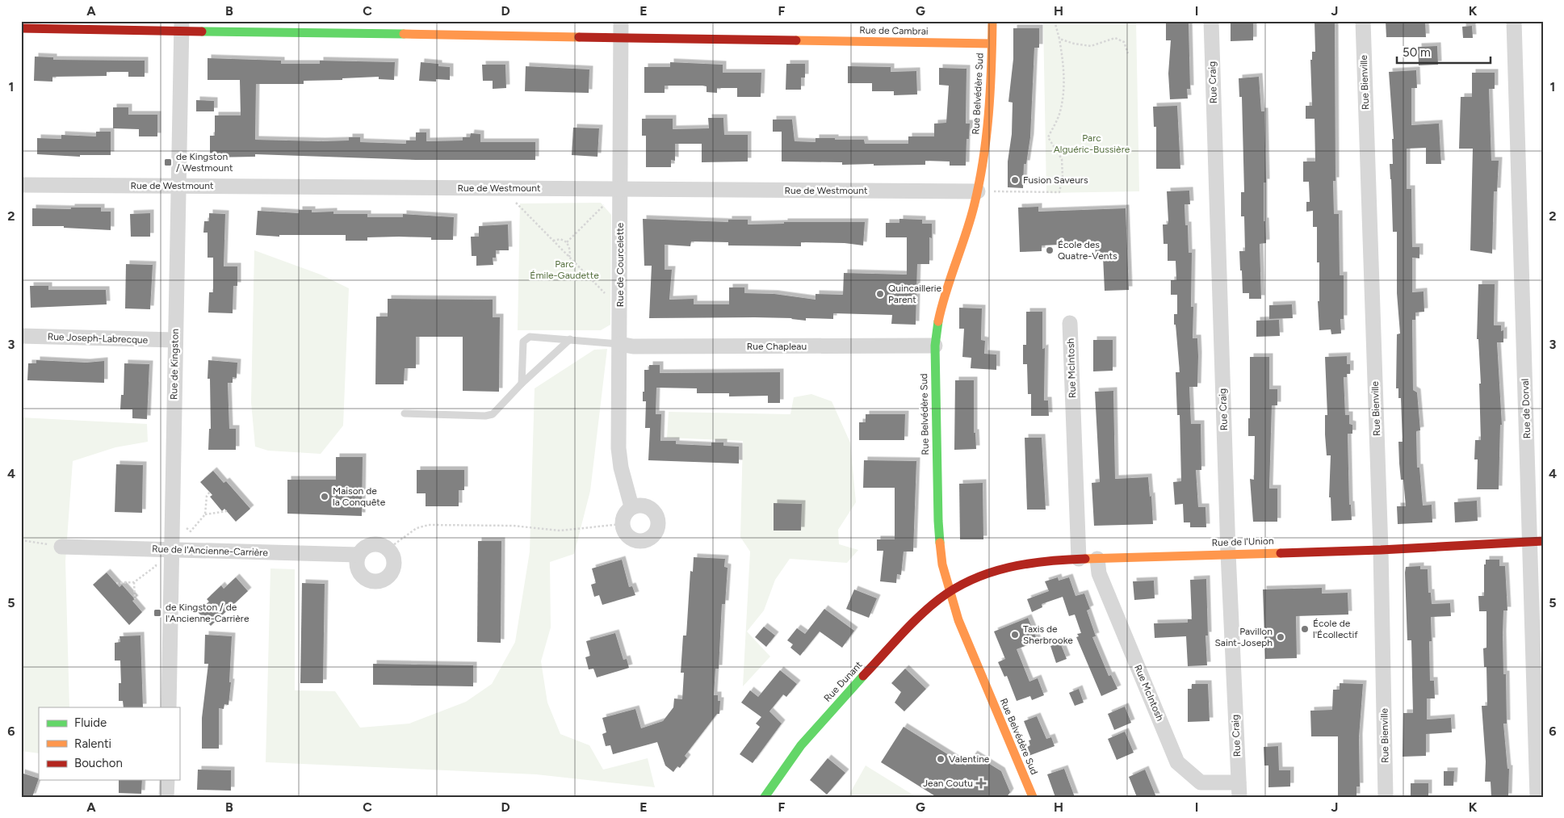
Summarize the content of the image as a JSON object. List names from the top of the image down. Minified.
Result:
{"streets":{"street":["Rue de Cambrai","Rue Craig","Rue Bienville","Rue Belvédère Sud","Rue de Westmount","Rue de Courcelette","Rue Joseph-Labrecque","Rue Chapleau","Rue de Kingston","Rue McIntosh","Rue de Dorval","Rue de l'Union","Rue de l'Ancienne-Carrière","Rue Dunant"]},"crossings":[["Rue de Cambrai","Rue Belvédère Sud"],["Rue de Cambrai","Rue de Courcelette"],["Rue de Cambrai","Rue de Kingston"],["Rue Craig","Rue McIntosh"],["Rue Craig","Rue de l'Union"],["Rue Bienville","Rue de l'Union"],["Rue Belvédère Sud","Rue de Westmount"],["Rue Belvédère Sud","Rue Chapleau"],["Rue Belvédère Sud","Rue de l'Union"],["Rue Belvédère Sud","Rue Dunant"],["Rue de Westmount","Rue de Courcelette"],["Rue de Westmount","Rue de Kingston"],["Rue de Courcelette","Rue Chapleau"],["Rue Joseph-Labrecque","Rue de Kingston"],["Rue de Kingston","Rue de l'Ancienne-Carrière"],["Rue McIntosh","Rue de l'Union"],["Rue de Dorval","Rue de l'Union"],["Rue de l'Union","Rue Dunant"]],"parks":["Parc Alguéric-Bussière","Parc Émile-Gaudette"],"places":{"transit":["de Kingston / Westmount","de Kingston / de l'Ancienne-Carrière"],"other":["Fusion Saveurs","École des Quatre-Vents","Quincaillerie Parent","Maison de la Conquête","École de l'Écollectif","Taxis de Sherbrooke","Pavillon Saint-Joseph","Valentine"],"health":["Jean Coutu"]},"legend":["Fluide","Ralenti","Bouchon"],"scale_bar":"50 m","grid":{"columns":["A","B","C","D","E","F","G","H","I","J","K"],"rows":["1","2","3","4","5","6"]}}
